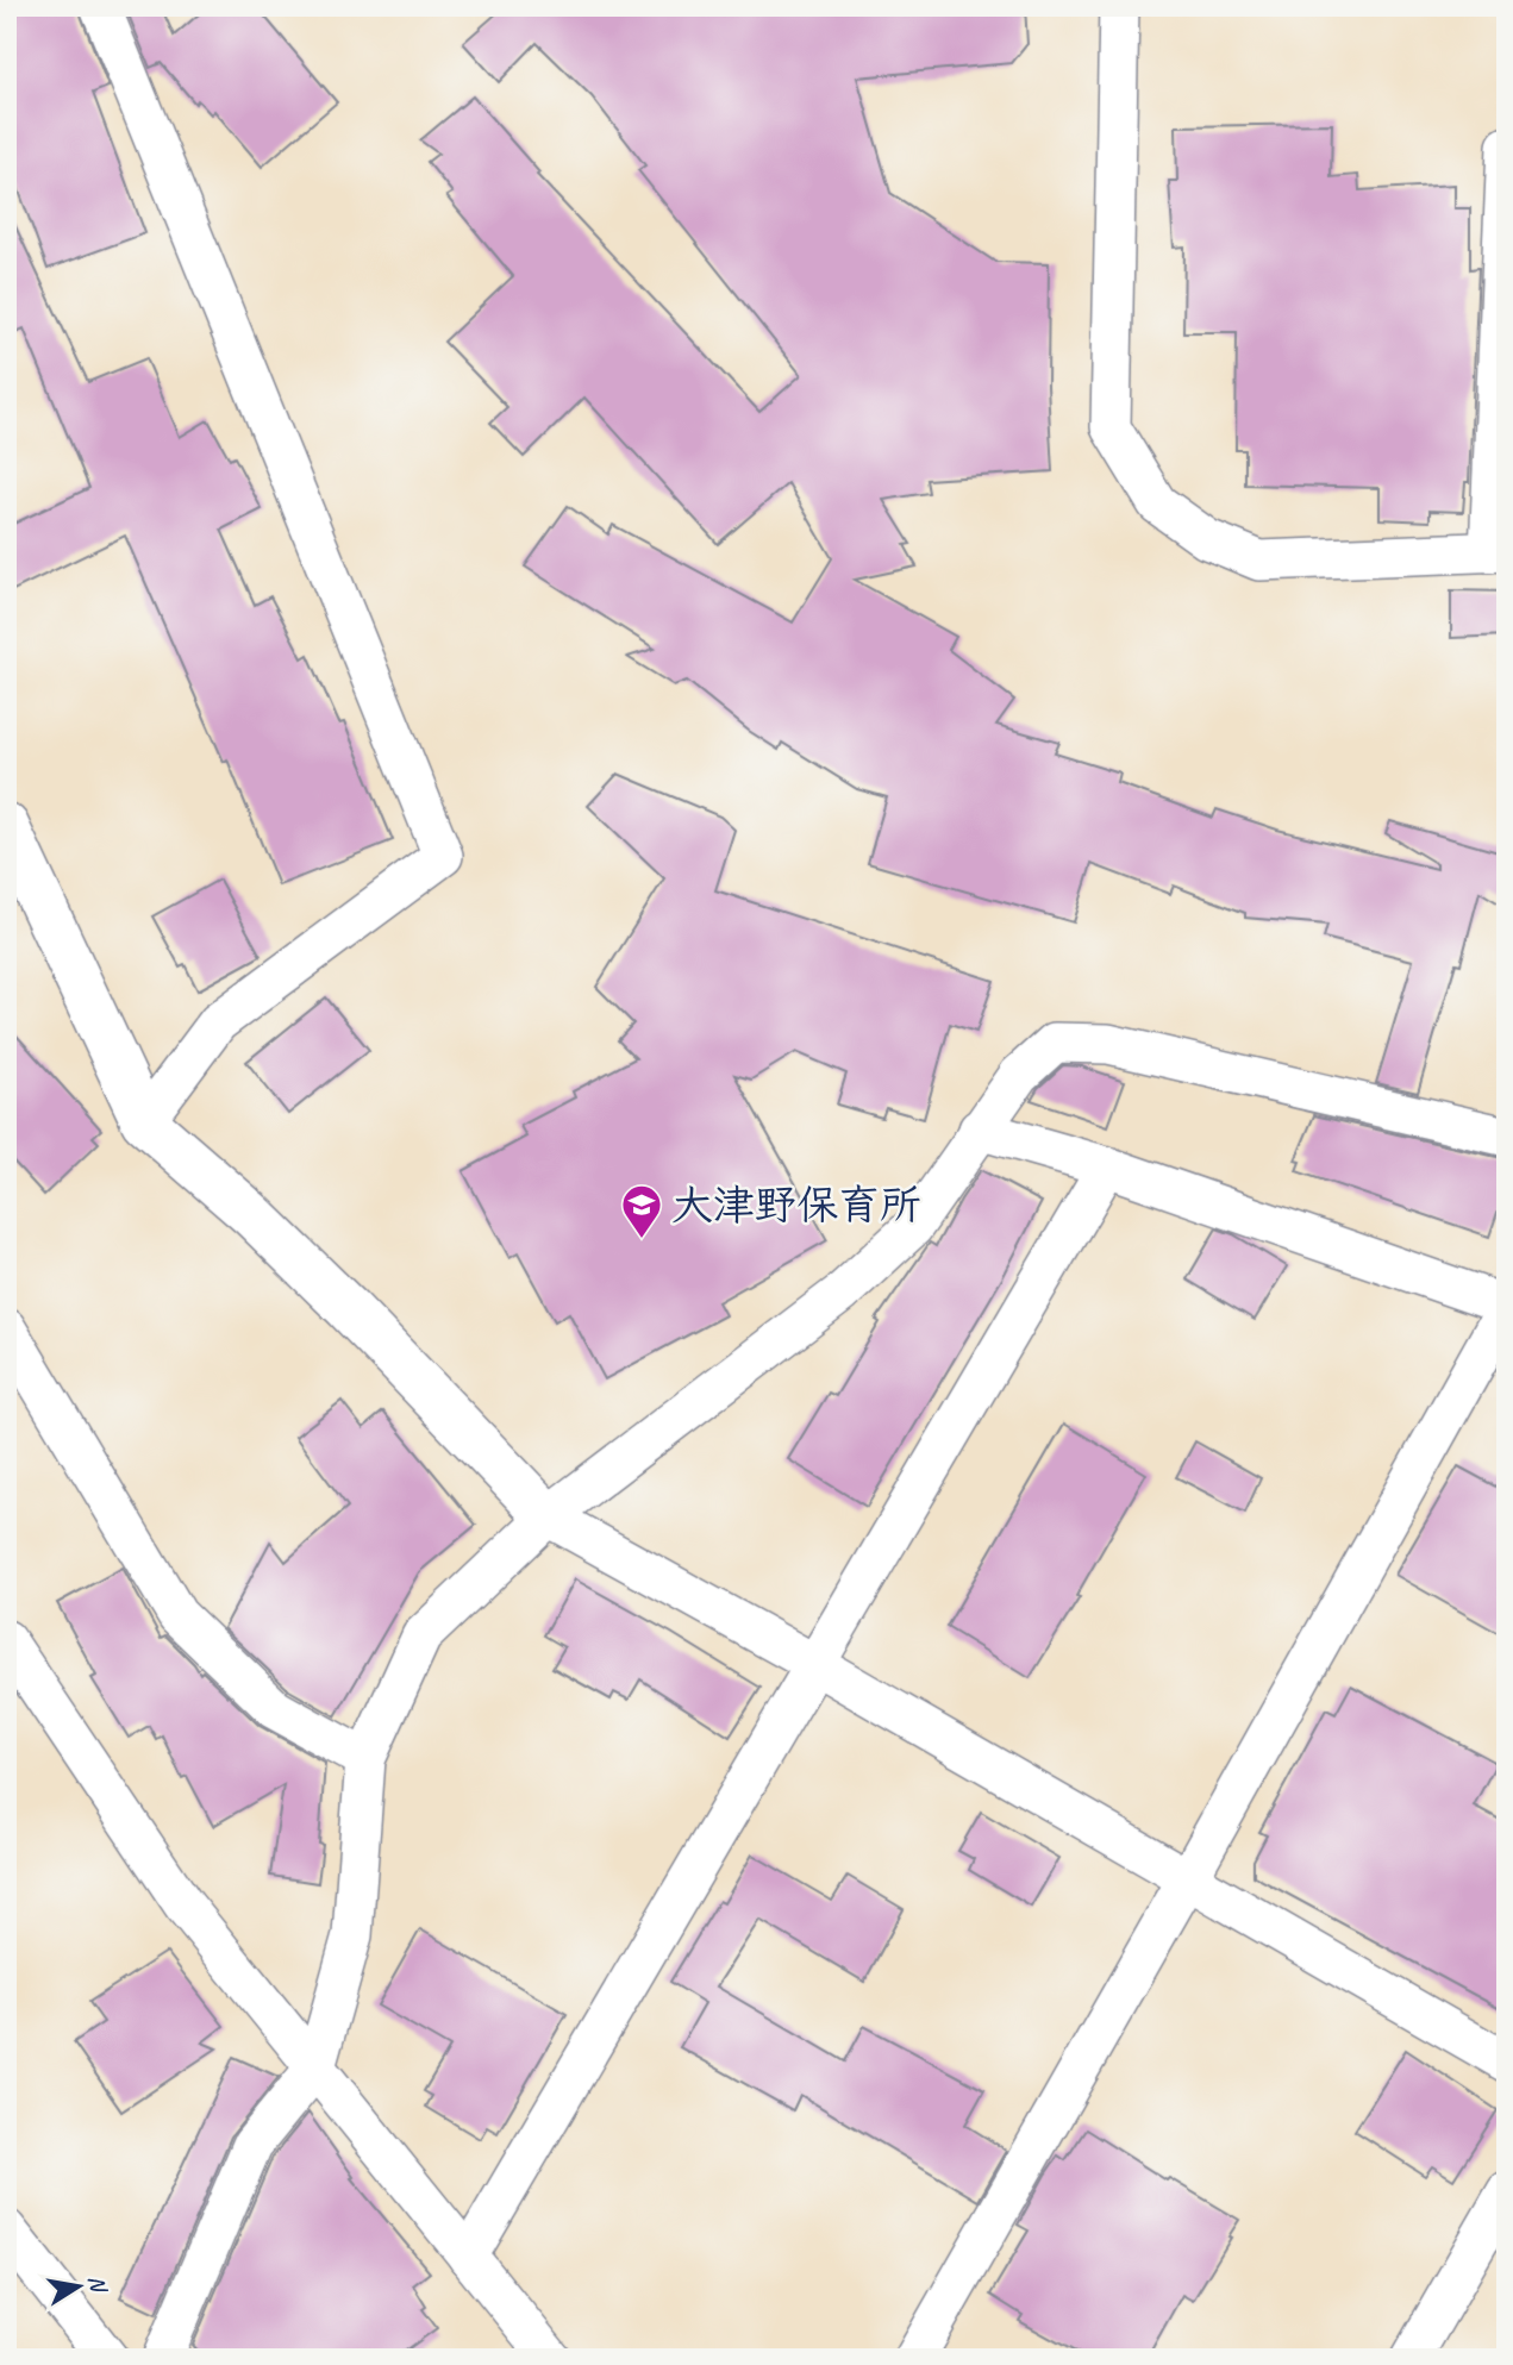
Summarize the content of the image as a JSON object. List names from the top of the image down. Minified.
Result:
{"places":{"school or university":["大津野保育所"]},"north":"right"}
